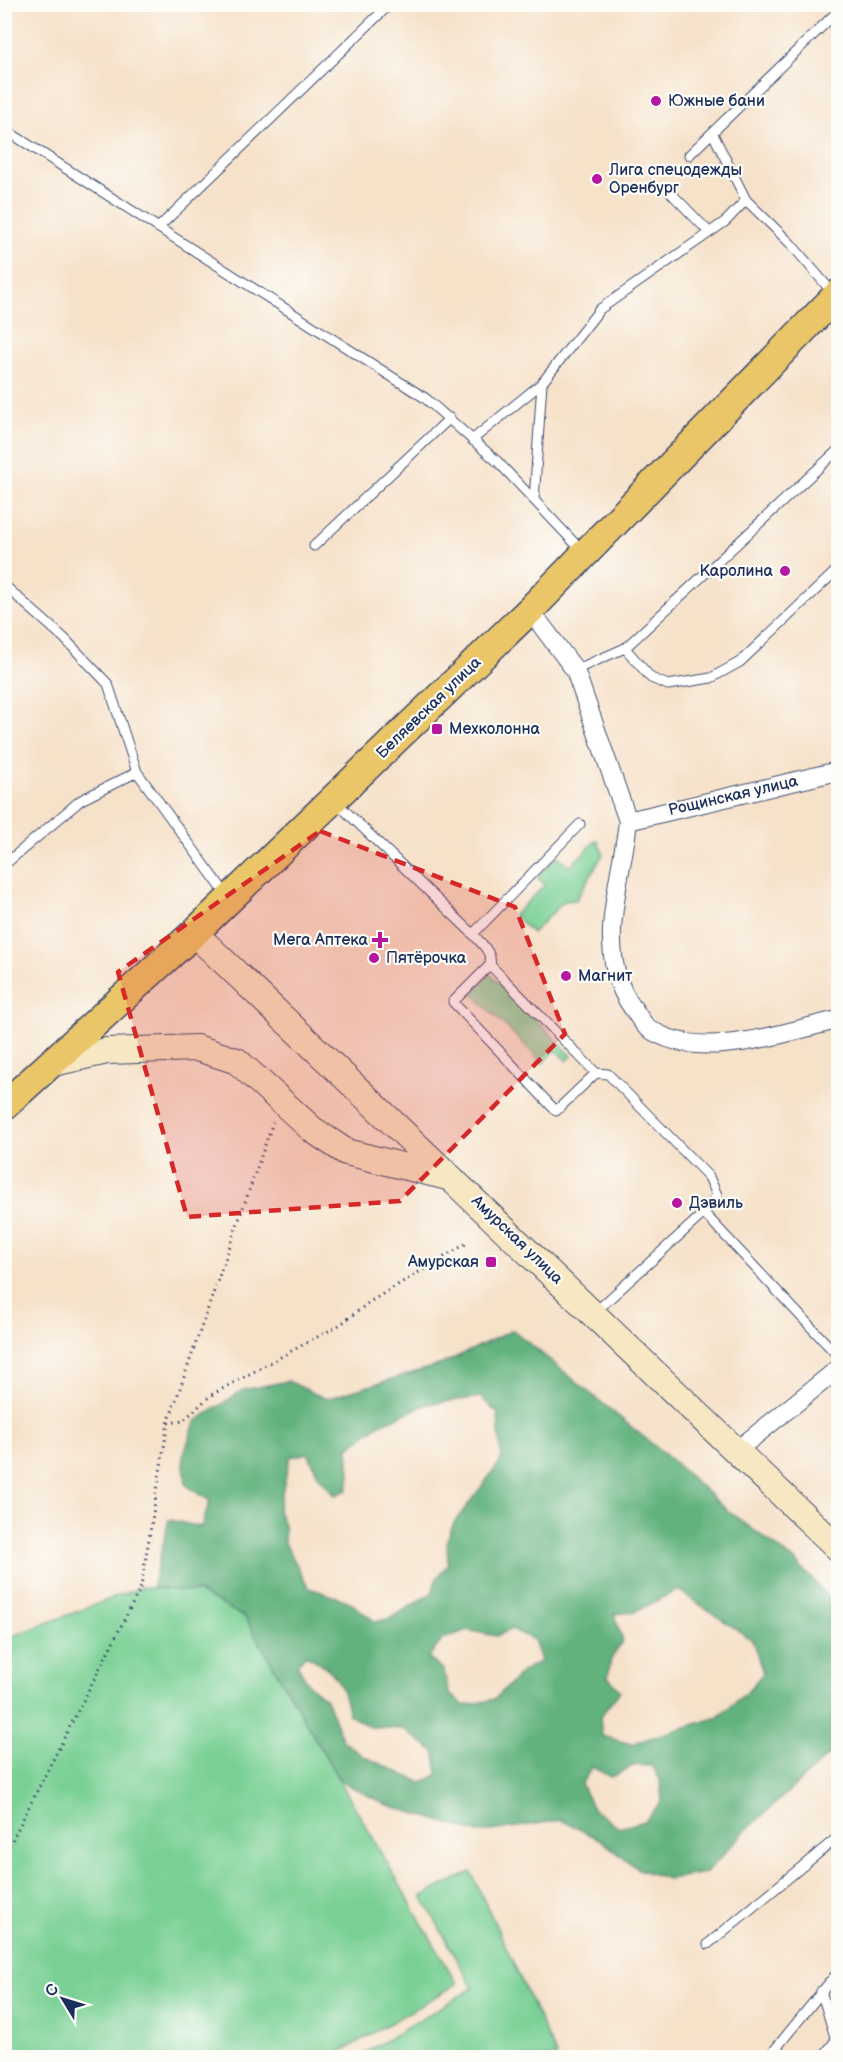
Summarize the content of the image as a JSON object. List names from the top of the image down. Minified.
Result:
{"streets":{"main road":["Беляевская улица"],"street":["Рощинская улица","Амурская улица"]},"crossings":[["Беляевская улица","Амурская улица"]],"places":{"other":["Южные бани","Лига спецодежды Оренбург","Каролина","Пятёрочка","Магнит","Дэвиль"],"transit":["Мехколонна","Амурская"],"health":["Мега Аптека"]},"north":"top left"}
